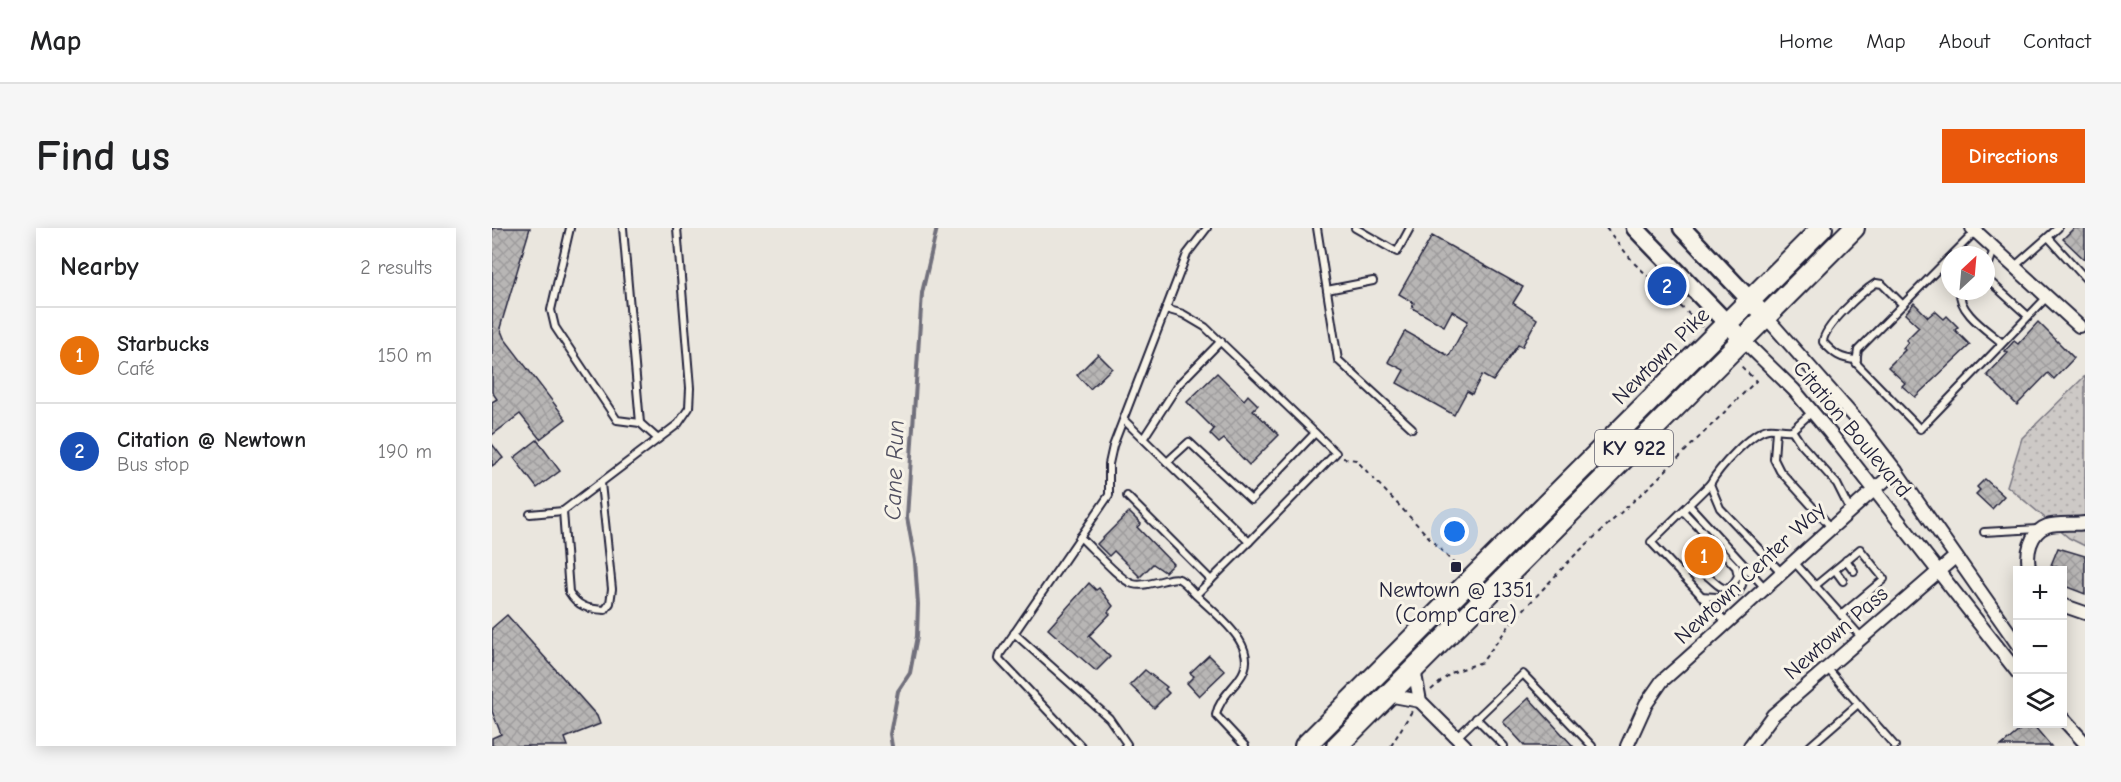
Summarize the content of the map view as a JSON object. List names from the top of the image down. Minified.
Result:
{"streets":{"highway":["Newtown Pike","KY 922"],"main road":["Citation Boulevard"],"street":["Newtown Center Way","Newtown Pass"]},"crossings":[["Newtown Pike","Citation Boulevard"],["Citation Boulevard","Newtown Center Way"],["Citation Boulevard","Newtown Pass"]],"water":["Cane Run"],"places":{"transit":["Newtown @ 1351 (Comp Care)"]},"north":"top right","page":{"header":"Map","nav":["Home","Map","About","Contact"],"buttons":"Directions","title":"Find us","heading":["Nearby","2 results"],"pins":["2","1"],"list":[{"mark":"1","name":"Starbucks","note":"Café","value":"150 m"},{"mark":"2","name":"Citation @ Newtown","note":"Bus stop","value":"190 m"}],"map_buttons":["+","−"]}}
